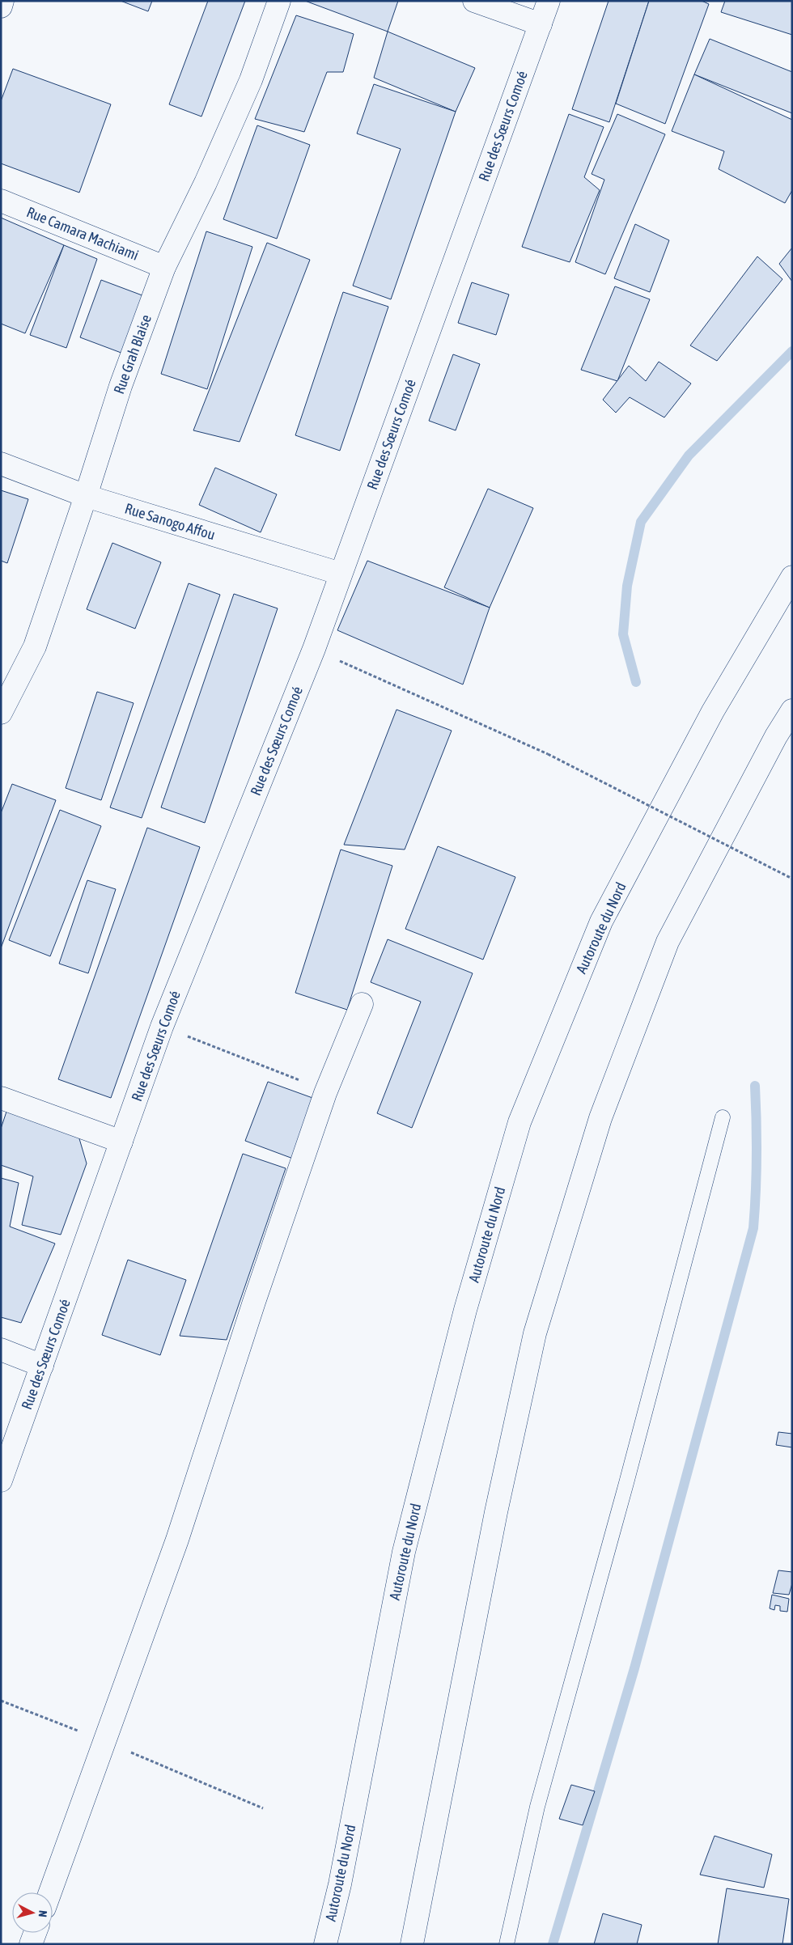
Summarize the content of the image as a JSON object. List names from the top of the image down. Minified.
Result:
{"streets":{"main road":["Rue des Sœurs Comoé","Rue Camara Machiami","Rue Grah Blaise","Rue Sanogo Affou","Autoroute du Nord"]},"crossings":[["Rue des Sœurs Comoé","Rue Sanogo Affou"],["Rue Camara Machiami","Rue Grah Blaise"],["Rue Grah Blaise","Rue Sanogo Affou"]],"north":"right"}
